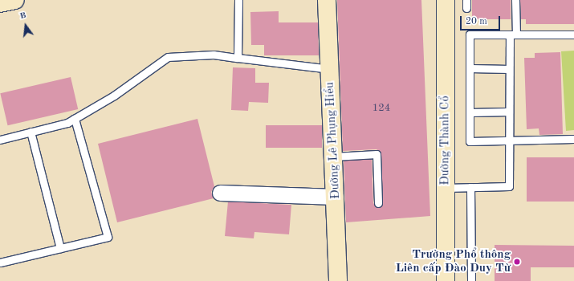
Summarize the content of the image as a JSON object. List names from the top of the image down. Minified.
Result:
{"streets":{"street":["Đường Lê Phụng Hiểu","Đường Thành Cổ"]},"places":["Trường Phổ thông Liên cấp Đào Duy Từ"],"house_numbers":["124"],"scale_bar":"20 m","north":"top"}
